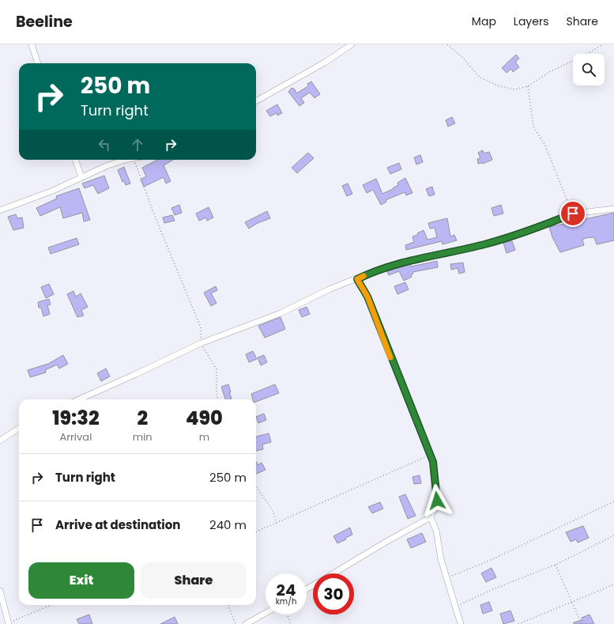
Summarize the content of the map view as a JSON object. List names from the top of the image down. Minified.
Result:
{"page":{"header":"Beeline","nav":["Map","Layers","Share"],"turn":["250 m","Turn right"],"eta":["19:32","Arrival","2","min","490","m"],"list":[{"name":"Turn right","value":"250 m"},{"name":"Arrive at destination","value":"240 m"}],"buttons":["Exit","Share"],"speed":"24 km/h","limit":"30"}}
